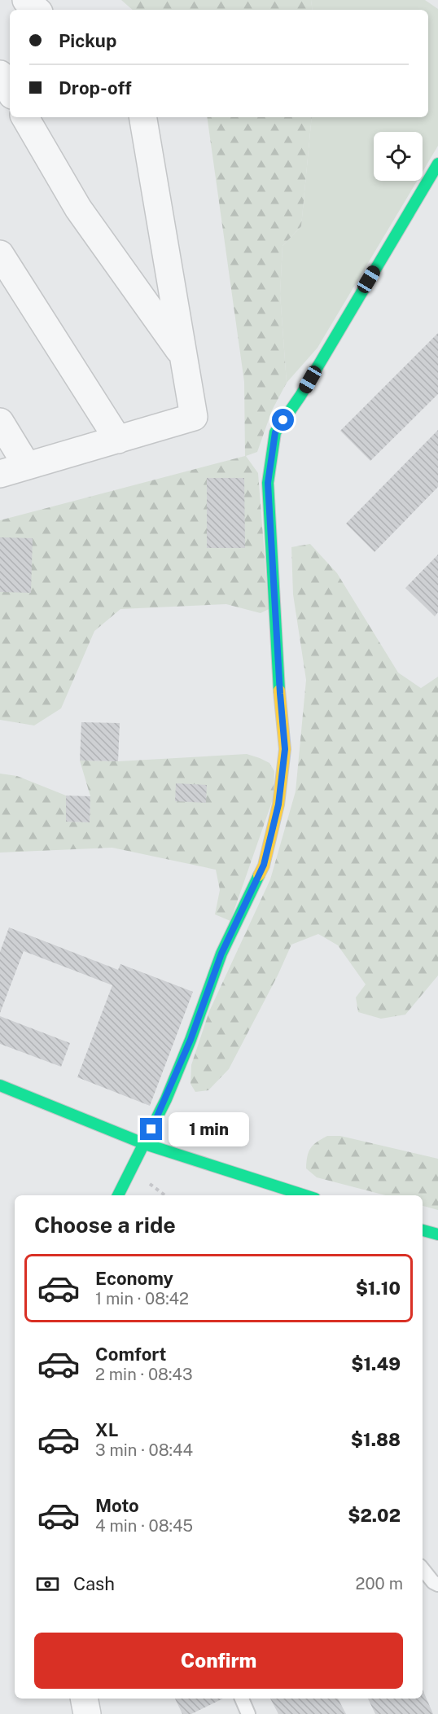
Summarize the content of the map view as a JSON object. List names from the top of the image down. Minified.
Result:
{"page":{"banner":["Pickup","Drop-off"],"bubble":"1 min","heading":"Choose a ride","list":[{"name":"Economy","note":"1 min · 08:42","value":"$1.10"},{"name":"Comfort","note":"2 min · 08:43","value":"$1.49"},{"name":"XL","note":"3 min · 08:44","value":"$1.88"},{"name":"Moto","note":"4 min · 08:45","value":"$2.02"}],"pay":["Cash","200 m"],"buttons":"Confirm"}}
